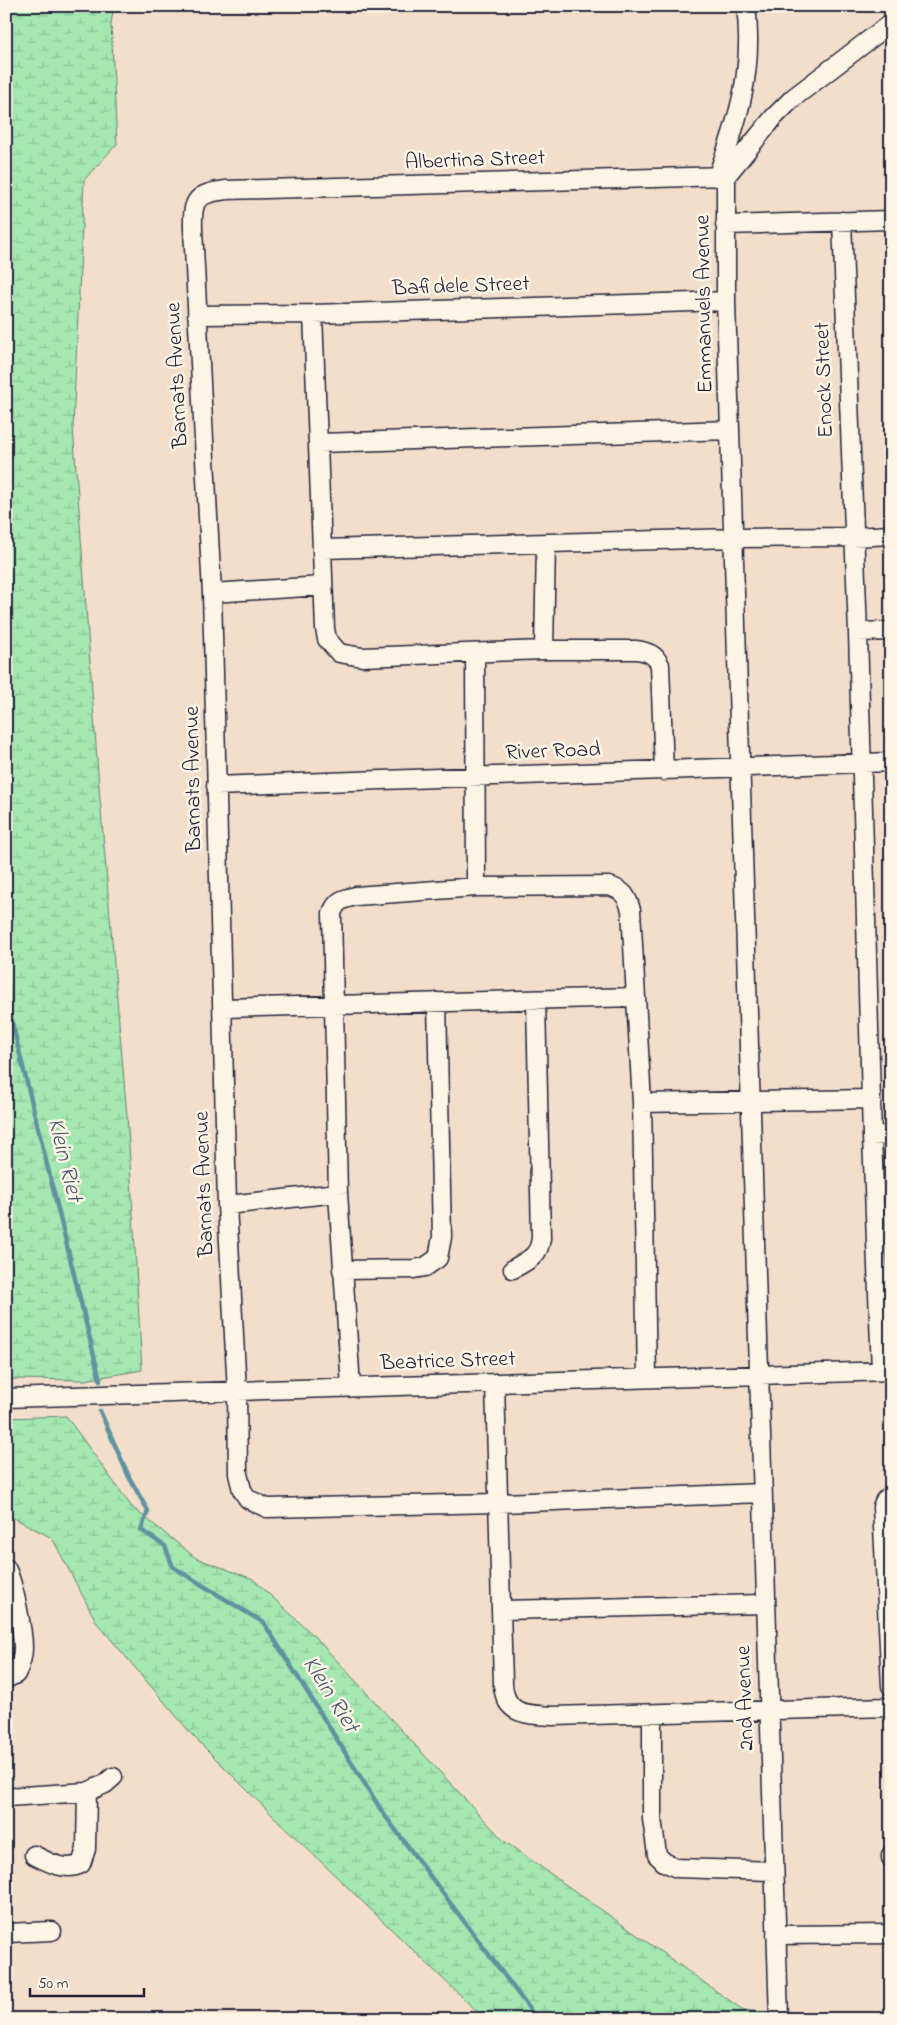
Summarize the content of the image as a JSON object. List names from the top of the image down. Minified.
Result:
{"streets":{"street":["Albertina Street","Bafidele Street","Emmanuels Avenue","Barnats Avenue","Enock Street","River Road","Beatrice Street","2nd Avenue"]},"crossings":[["Albertina Street","Emmanuels Avenue"],["Albertina Street","Barnats Avenue"],["Bafidele Street","Emmanuels Avenue"],["Bafidele Street","Barnats Avenue"],["Emmanuels Avenue","River Road"],["Emmanuels Avenue","2nd Avenue"],["Barnats Avenue","River Road"],["Barnats Avenue","Beatrice Street"],["Barnats Avenue","2nd Avenue"],["Enock Street","River Road"],["Enock Street","Beatrice Street"],["River Road","2nd Avenue"],["Beatrice Street","2nd Avenue"]],"water":["Klein Riet"],"scale_bar":"50 m"}
